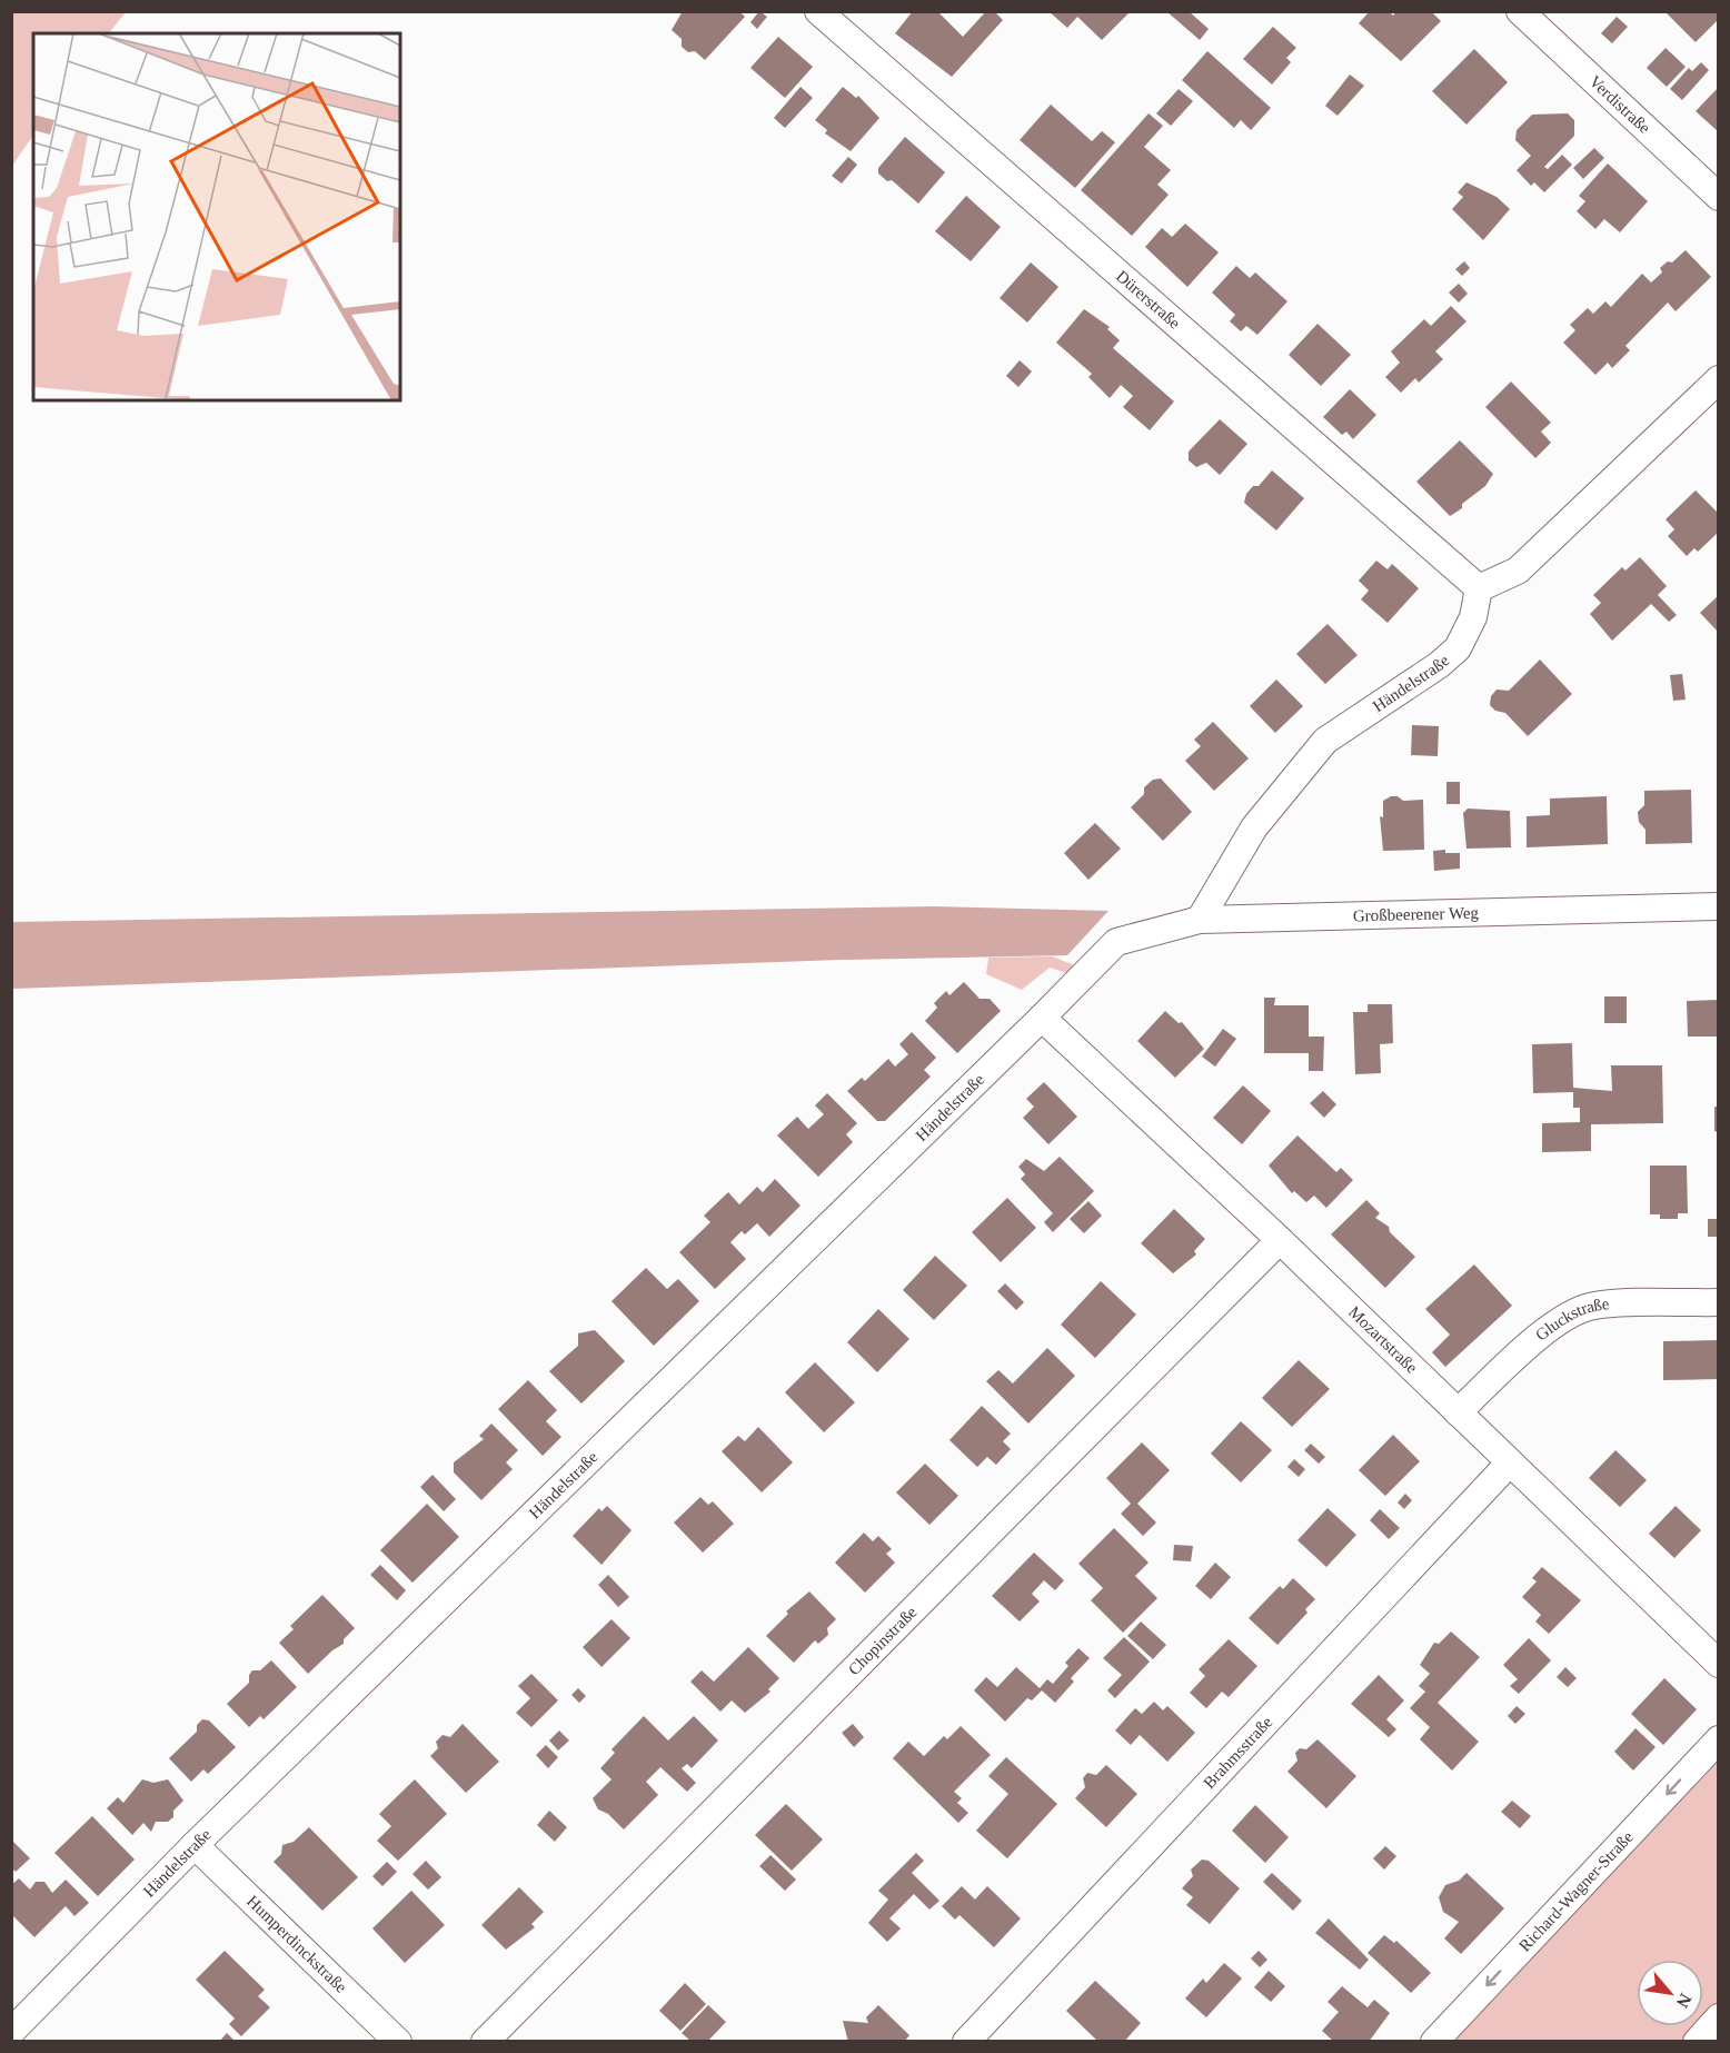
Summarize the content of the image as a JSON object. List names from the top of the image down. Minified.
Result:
{"streets":{"street":["Verdistraße","Dürerstraße","Händelstraße","Großbeerener Weg","Gluckstraße","Mozartstraße","Chopinstraße","Brahmsstraße","Richard-Wagner-Straße","Humperdinckstraße"]},"crossings":[["Dürerstraße","Händelstraße"],["Händelstraße","Großbeerener Weg"],["Händelstraße","Mozartstraße"],["Händelstraße","Humperdinckstraße"],["Gluckstraße","Mozartstraße"],["Mozartstraße","Chopinstraße"],["Mozartstraße","Brahmsstraße"]],"one_way":["Richard-Wagner-Straße"],"north":"bottom right"}
